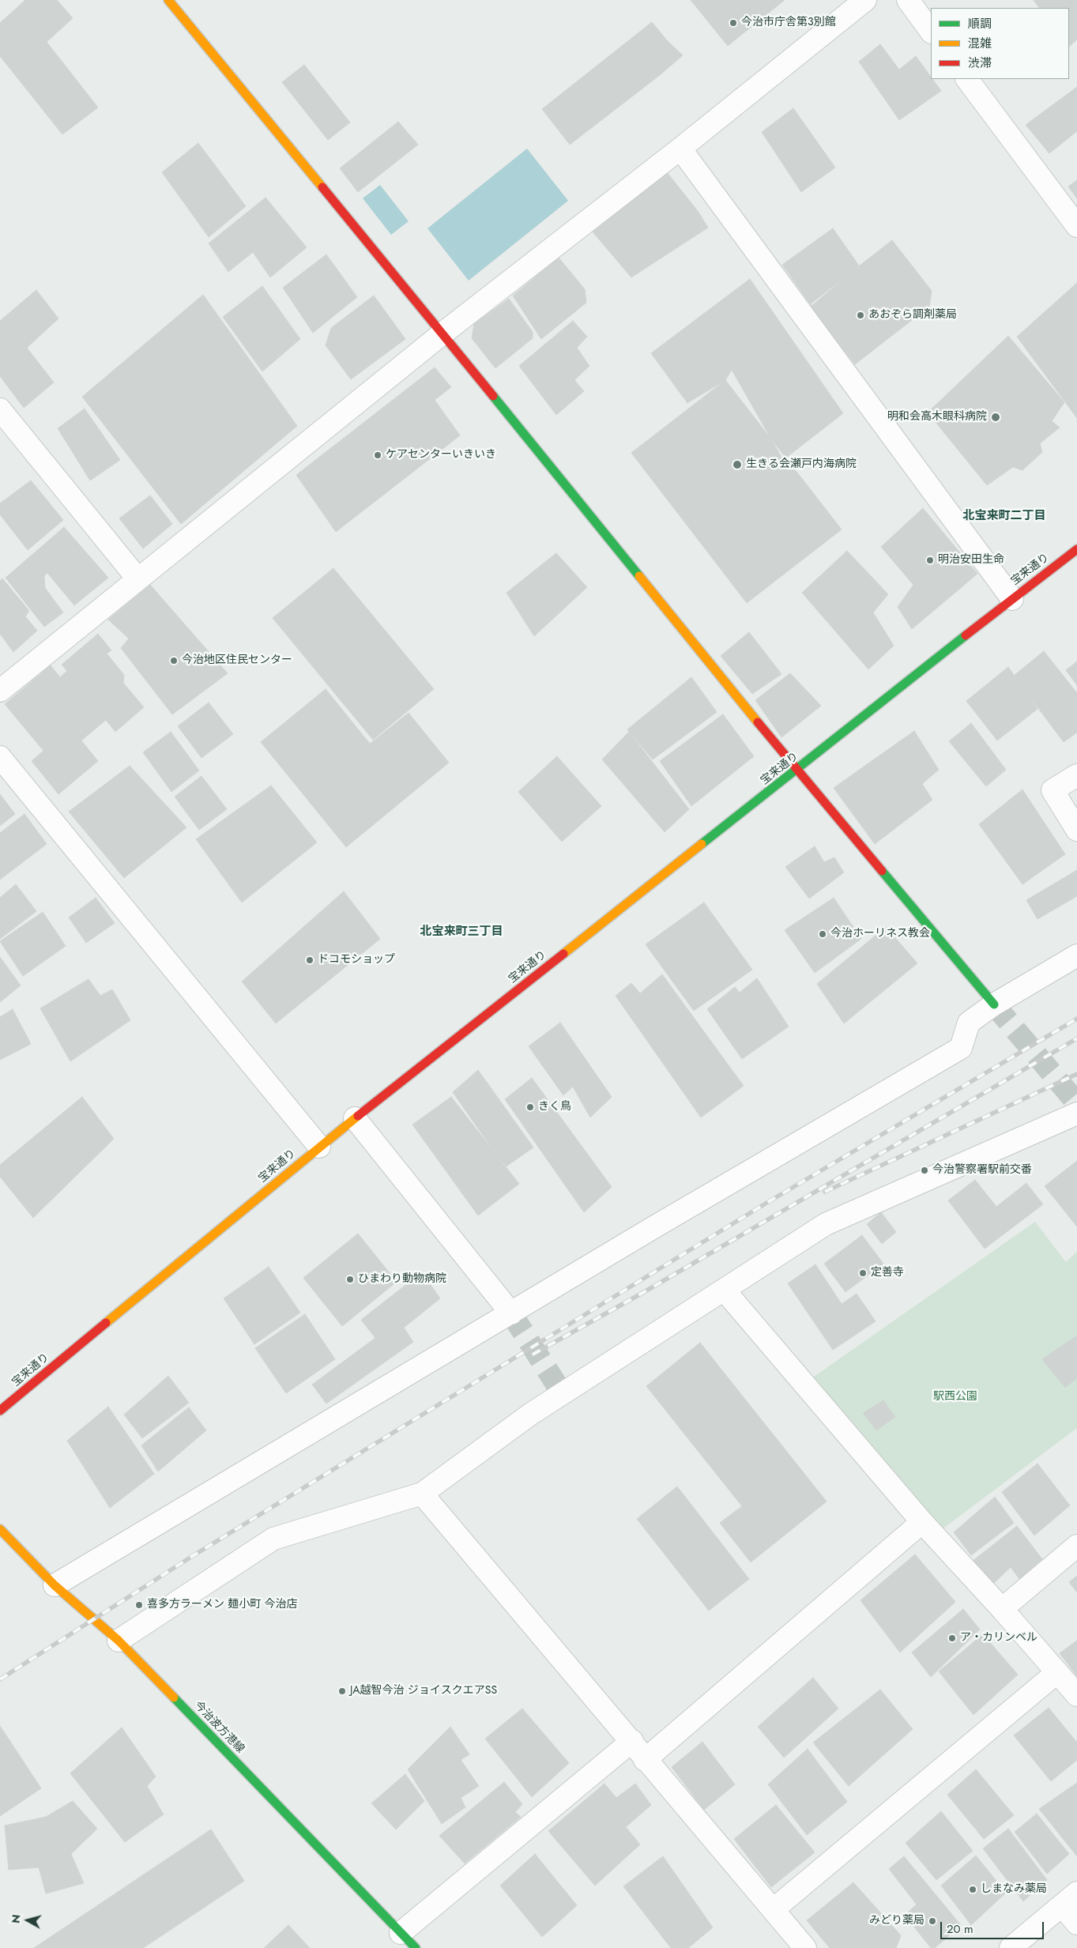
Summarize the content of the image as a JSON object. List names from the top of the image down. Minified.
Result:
{"streets":{"street":["宝来通り","今治波方港線"]},"districts":["北宝来町二丁目","北宝来町三丁目"],"parks":["駅西公園"],"places":["今治市庁舎第3別館","あおぞら調剤薬局","明和会高木眼科病院","ケアセンターいきいき","生きる会瀬戸内海病院","明治安田生命","今治地区住民センター","今治ホーリネス教会","ドコモショップ","きく鳥","今治警察署駅前交番","定善寺","ひまわり動物病院","喜多方ラーメン 麺小町 今治店","ア・カリンベル","JA越智今治 ジョイスクエアSS","しまなみ薬局","みどり薬局"],"legend":["順調","混雑","渋滞"],"scale_bar":"20 m","north":"left"}
